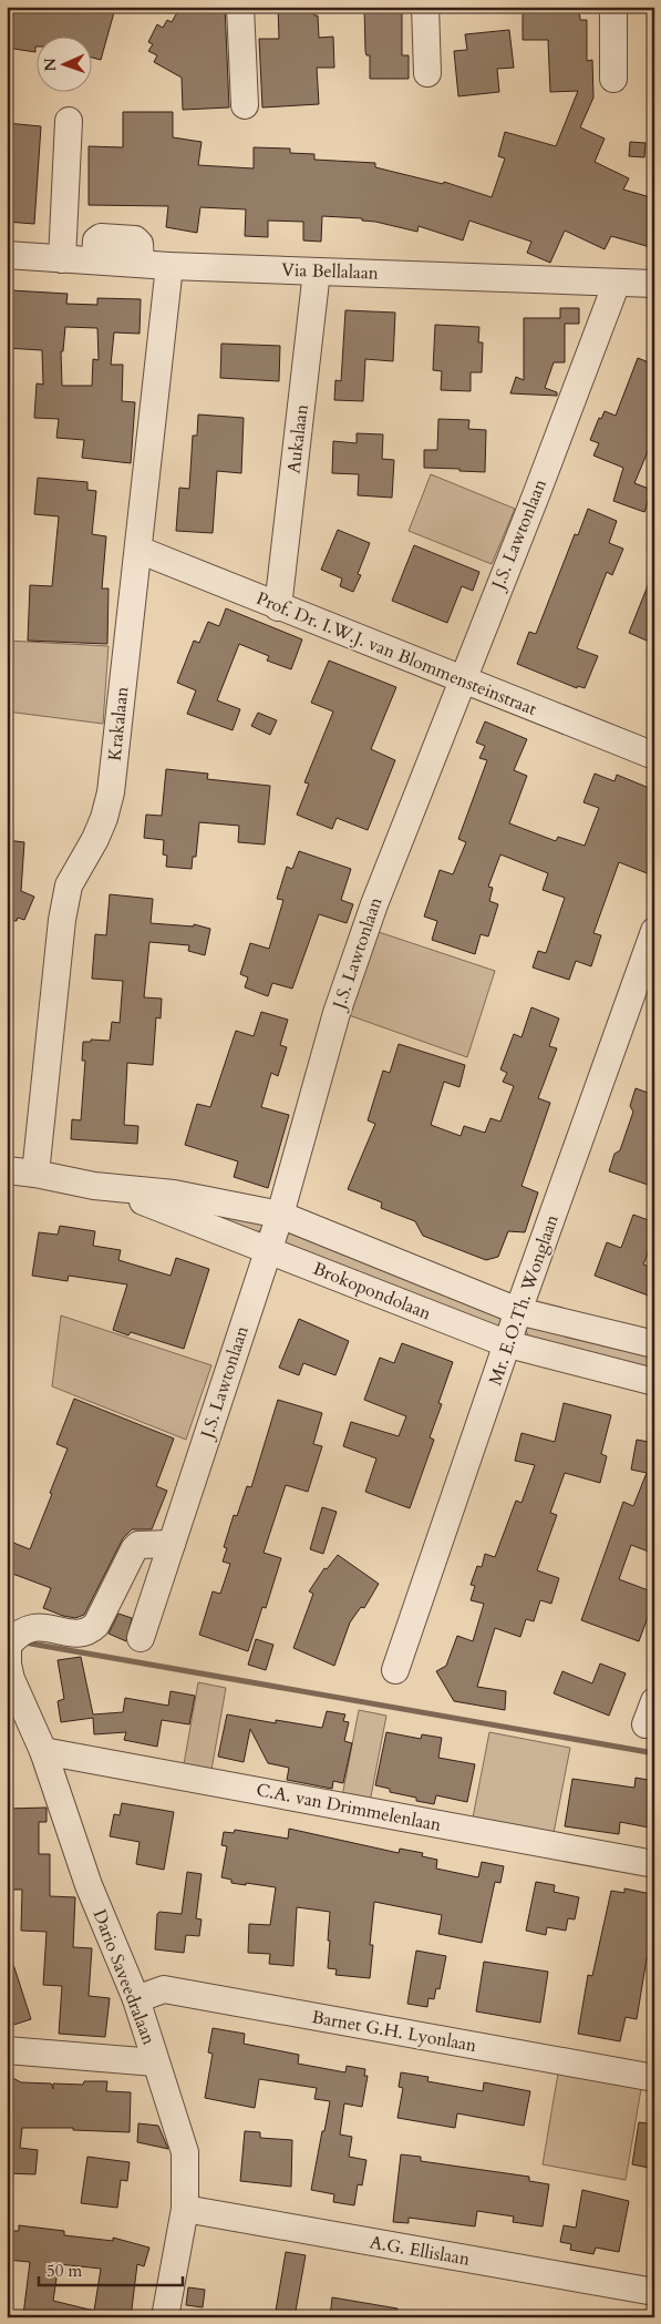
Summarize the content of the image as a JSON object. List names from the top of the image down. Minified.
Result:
{"streets":{"street":["Via Bellalaan","Aukalaan","J.S. Lawtonlaan","Prof. Dr. I.W.J. van Blommensteinstraat","Krakalaan","Brokopondolaan","Mr. E.O.Th. Wonglaan","C.A. van Drimmelenlaan","Dario Saveedralaan","Barnet G.H. Lyonlaan","A.G. Ellislaan"]},"crossings":[["Via Bellalaan","Aukalaan"],["Via Bellalaan","J.S. Lawtonlaan"],["Via Bellalaan","Krakalaan"],["Aukalaan","Prof. Dr. I.W.J. van Blommensteinstraat"],["J.S. Lawtonlaan","Prof. Dr. I.W.J. van Blommensteinstraat"],["J.S. Lawtonlaan","Brokopondolaan"],["Prof. Dr. I.W.J. van Blommensteinstraat","Krakalaan"],["Krakalaan","Brokopondolaan"],["Brokopondolaan","Mr. E.O.Th. Wonglaan"],["C.A. van Drimmelenlaan","Dario Saveedralaan"],["Dario Saveedralaan","Barnet G.H. Lyonlaan"],["Dario Saveedralaan","A.G. Ellislaan"]],"scale_bar":"50 m","north":"left"}
